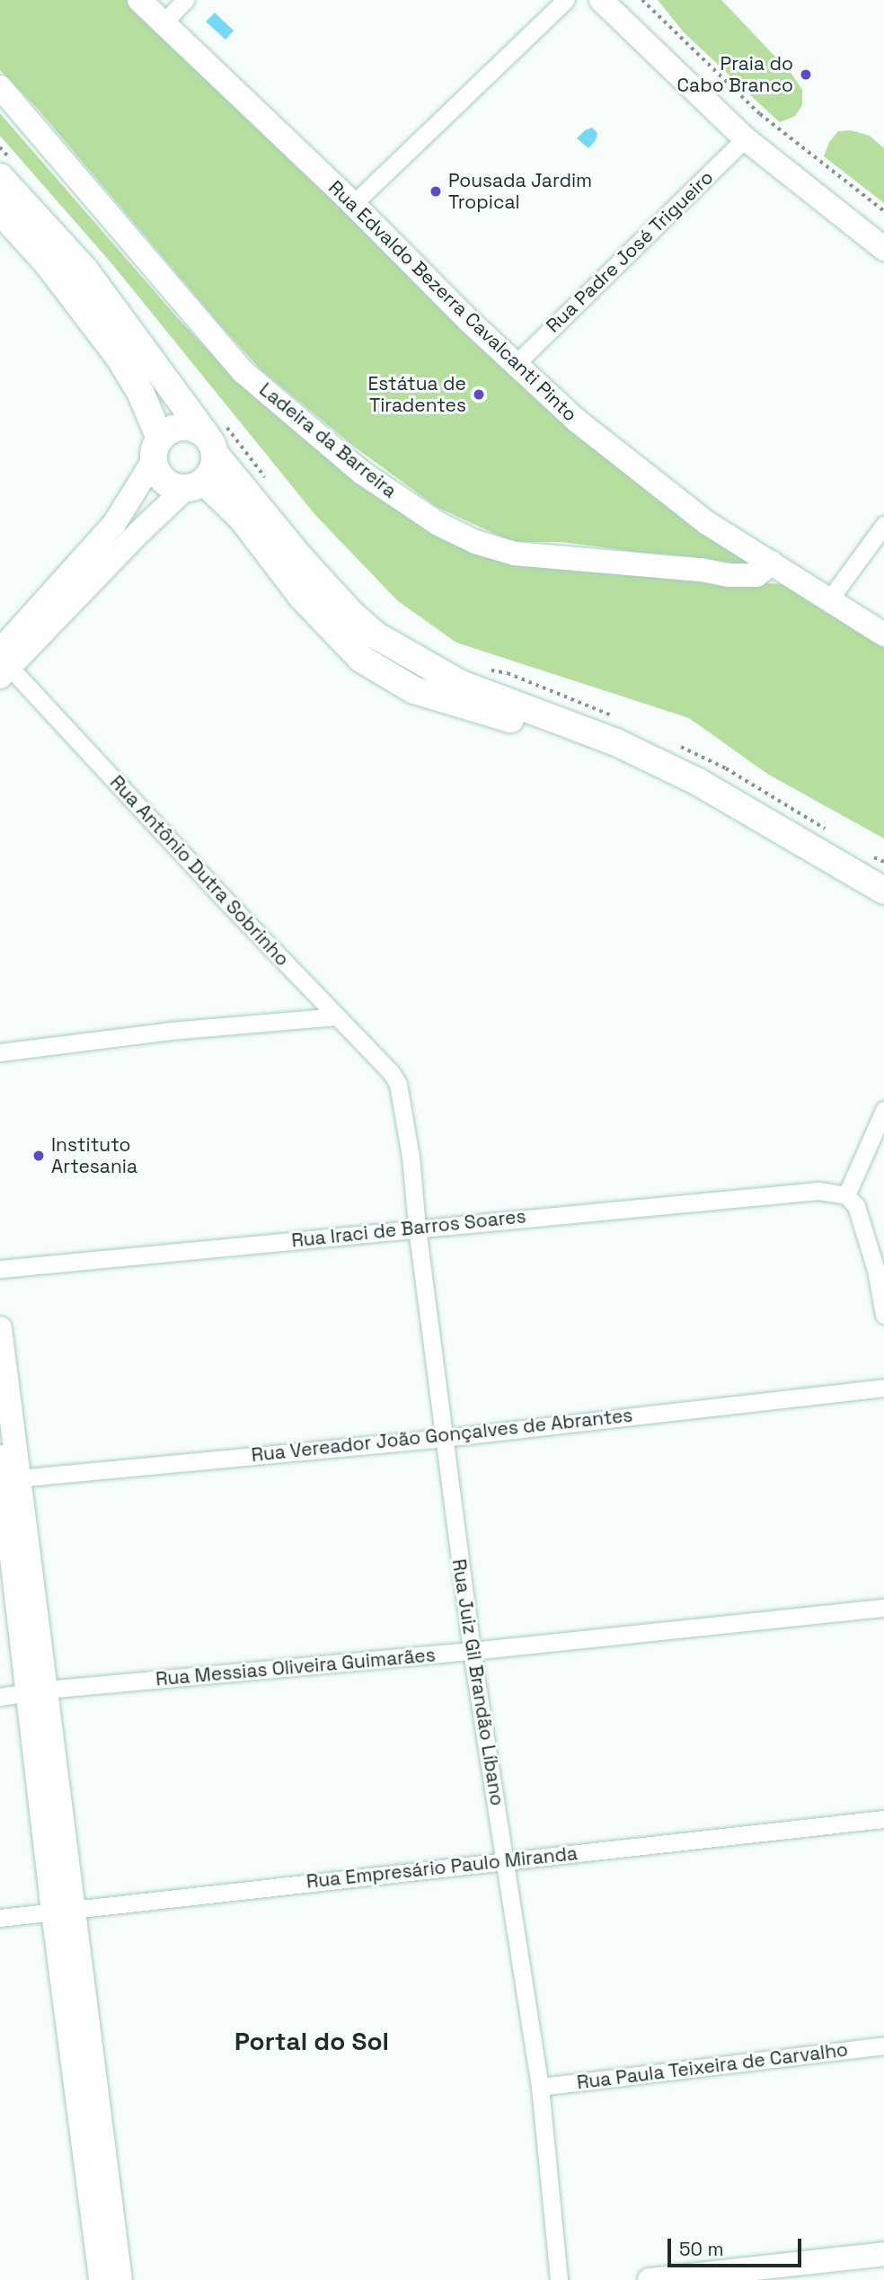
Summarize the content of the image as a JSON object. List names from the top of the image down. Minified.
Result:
{"streets":{"main road":["Rua Edvaldo Bezerra Cavalcanti Pinto","Ladeira da Barreira"],"street":["Rua Padre José Trigueiro","Rua Antônio Dutra Sobrinho","Rua Iraci de Barros Soares","Rua Vereador João Gonçalves de Abrantes","Rua Messias Oliveira Guimarães","Rua Juiz Gil Brandão Líbano","Rua Empresário Paulo Miranda","Rua Paula Teixeira de Carvalho"]},"crossings":[["Rua Padre José Trigueiro","Rua Edvaldo Bezerra Cavalcanti Pinto"],["Rua Edvaldo Bezerra Cavalcanti Pinto","Ladeira da Barreira"],["Rua Antônio Dutra Sobrinho","Rua Juiz Gil Brandão Líbano"],["Rua Iraci de Barros Soares","Rua Juiz Gil Brandão Líbano"],["Rua Vereador João Gonçalves de Abrantes","Rua Juiz Gil Brandão Líbano"],["Rua Messias Oliveira Guimarães","Rua Juiz Gil Brandão Líbano"],["Rua Juiz Gil Brandão Líbano","Rua Empresário Paulo Miranda"],["Rua Juiz Gil Brandão Líbano","Rua Paula Teixeira de Carvalho"]],"districts":["Portal do Sol"],"places":["Praia do Cabo Branco","Pousada Jardim Tropical","Estátua de Tiradentes","Instituto Artesania"],"scale_bar":"50 m"}
